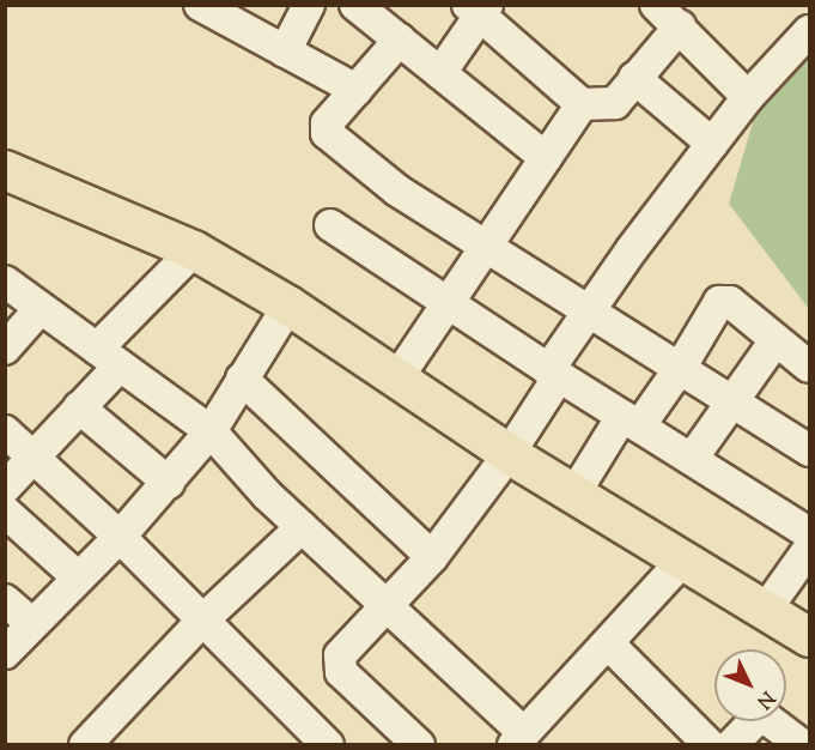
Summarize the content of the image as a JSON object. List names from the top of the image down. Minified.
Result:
{"north":"bottom right"}
